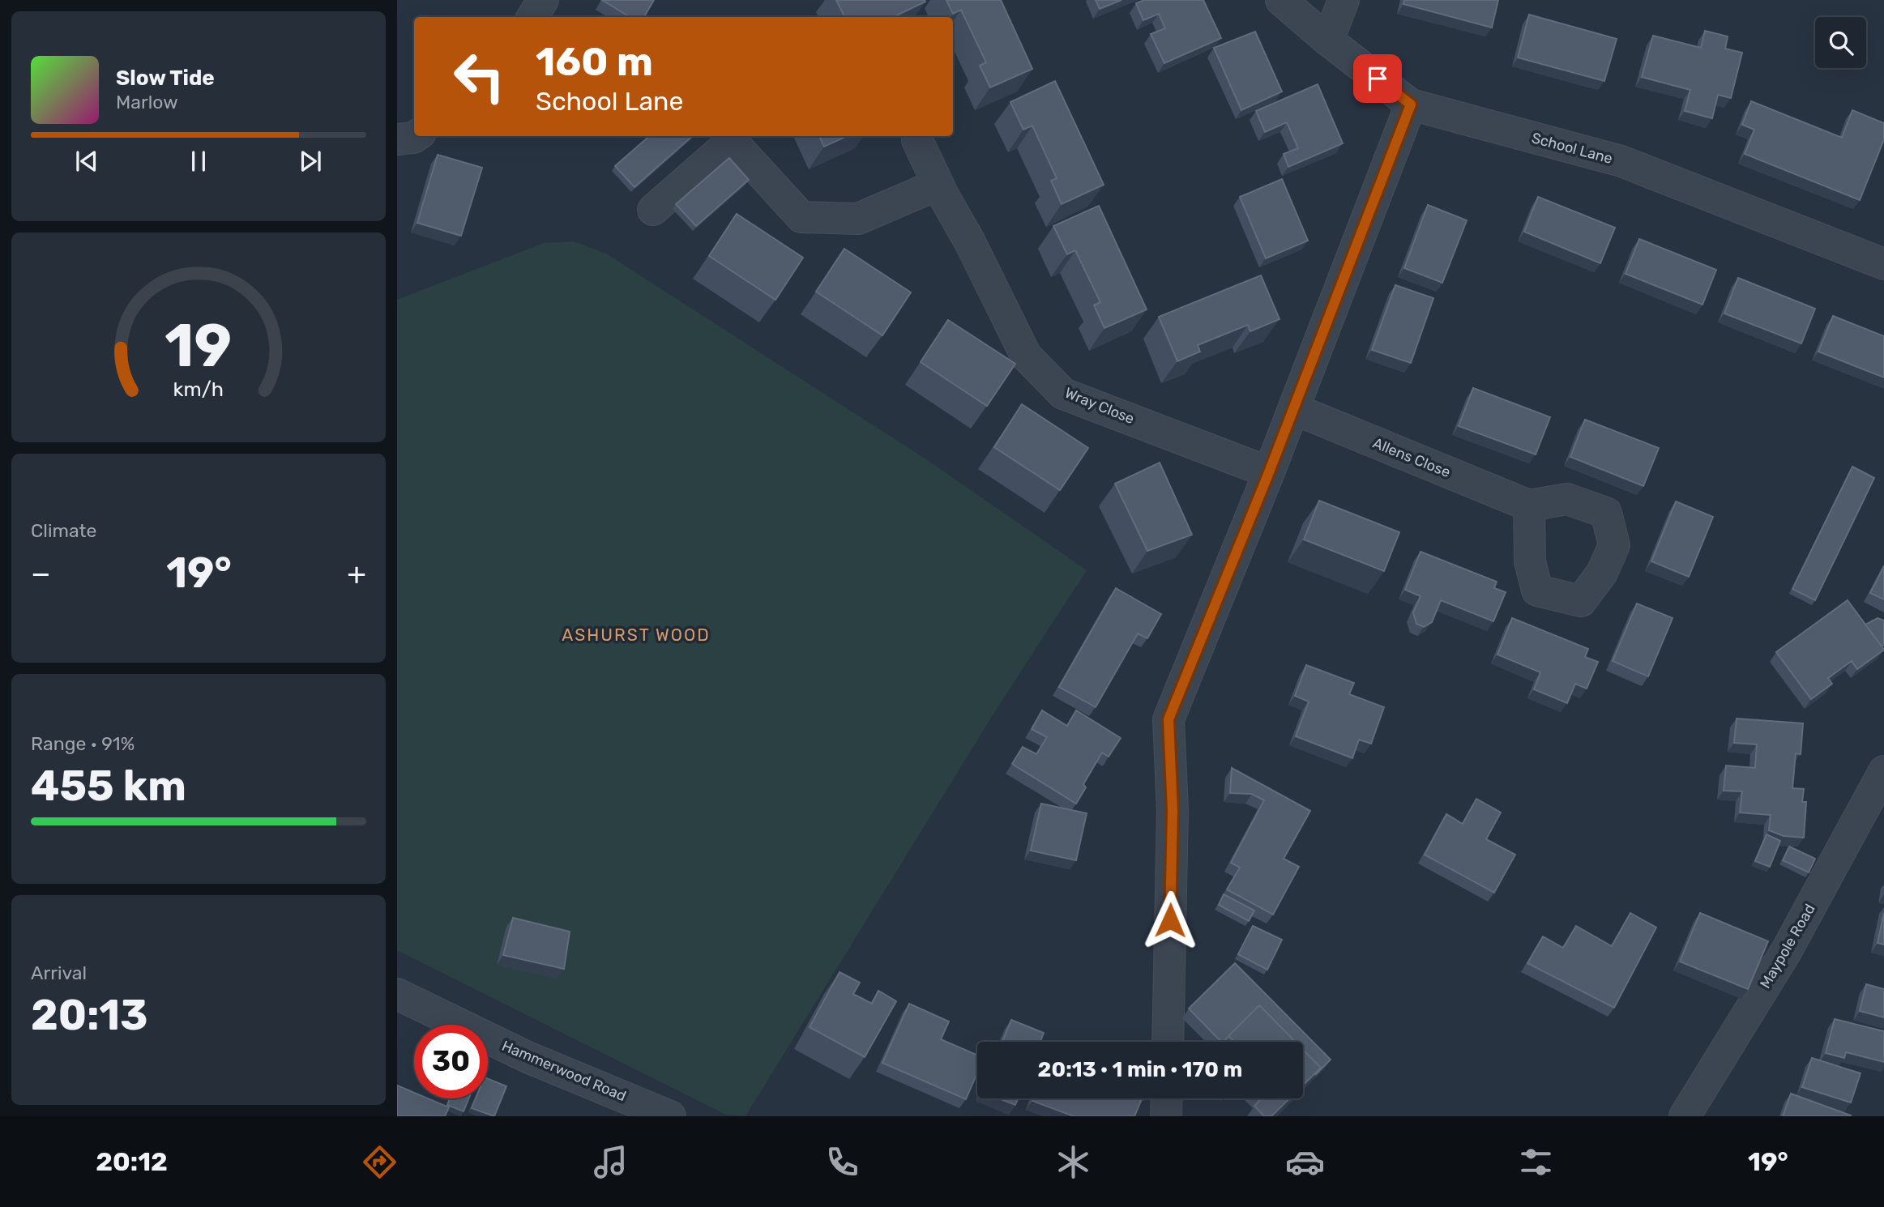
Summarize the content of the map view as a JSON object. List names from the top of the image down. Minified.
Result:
{"streets":{"street":["School Lane","Wray Close","Allens Close","Maypole Road","Hammerwood Road"]},"districts":["ASHURST WOOD"],"page":{"turn":["160 m","School Lane"],"song":["Slow Tide","Marlow"],"tile":["Climate",["Range · 91%","455 km"],["Arrival","20:13"]],"heat":["−","19°","+"],"limit":"30","trip":"20:13 · 1 min · 170 m","tabs":["20:12","19°"],"gauge":["19","km/h"]}}
